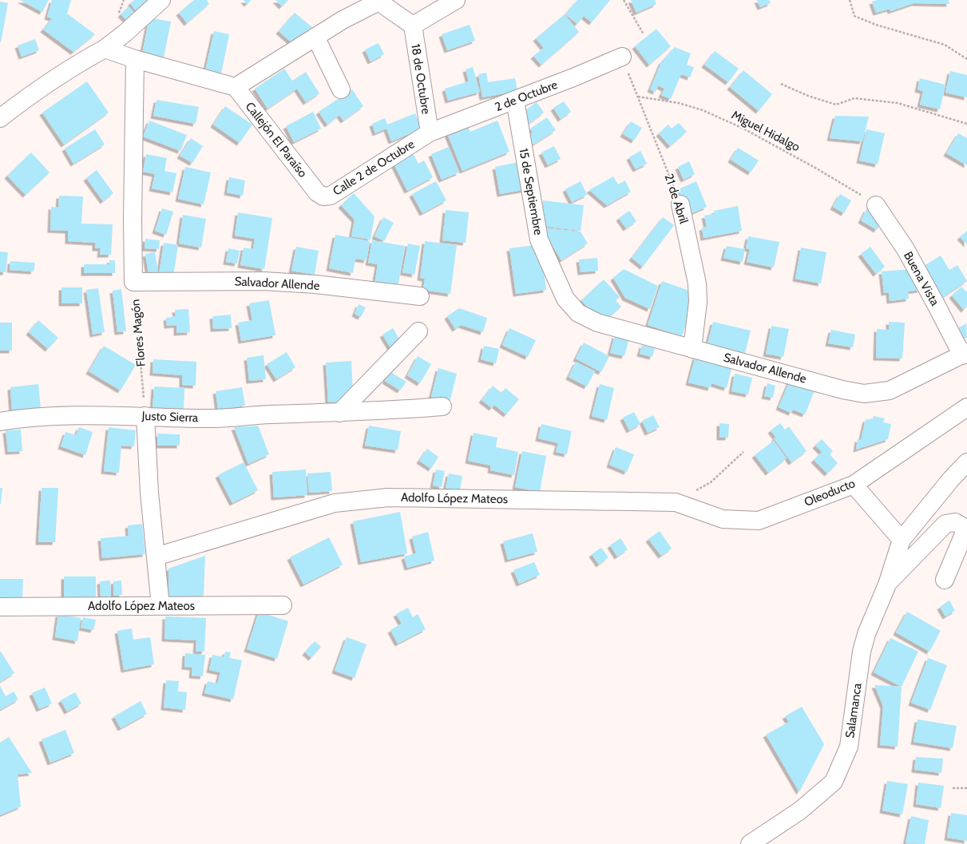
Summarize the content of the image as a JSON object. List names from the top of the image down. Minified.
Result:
{"streets":{"street":["18 de Octubre","2 de Octubre","Callejón El Paraíso","Calle 2 de Octubre","15 de Septiembre","21 de Abril","Buena Vista","Salvador Allende","Flores Magón","Justo Sierra","Oleoducto","Adolfo López Mateos","Salamanca"],"path":["Miguel Hidalgo"]},"crossings":[["18 de Octubre","2 de Octubre"],["18 de Octubre","Calle 2 de Octubre"],["2 de Octubre","Calle 2 de Octubre"],["2 de Octubre","15 de Septiembre"],["2 de Octubre","21 de Abril"],["Miguel Hidalgo","21 de Abril"],["Miguel Hidalgo","Buena Vista"],["Callejón El Paraíso","Calle 2 de Octubre"],["15 de Septiembre","Salvador Allende"],["21 de Abril","Salvador Allende"],["Buena Vista","Salvador Allende"],["Salvador Allende","Flores Magón"],["Flores Magón","Justo Sierra"],["Oleoducto","Adolfo López Mateos"]]}
